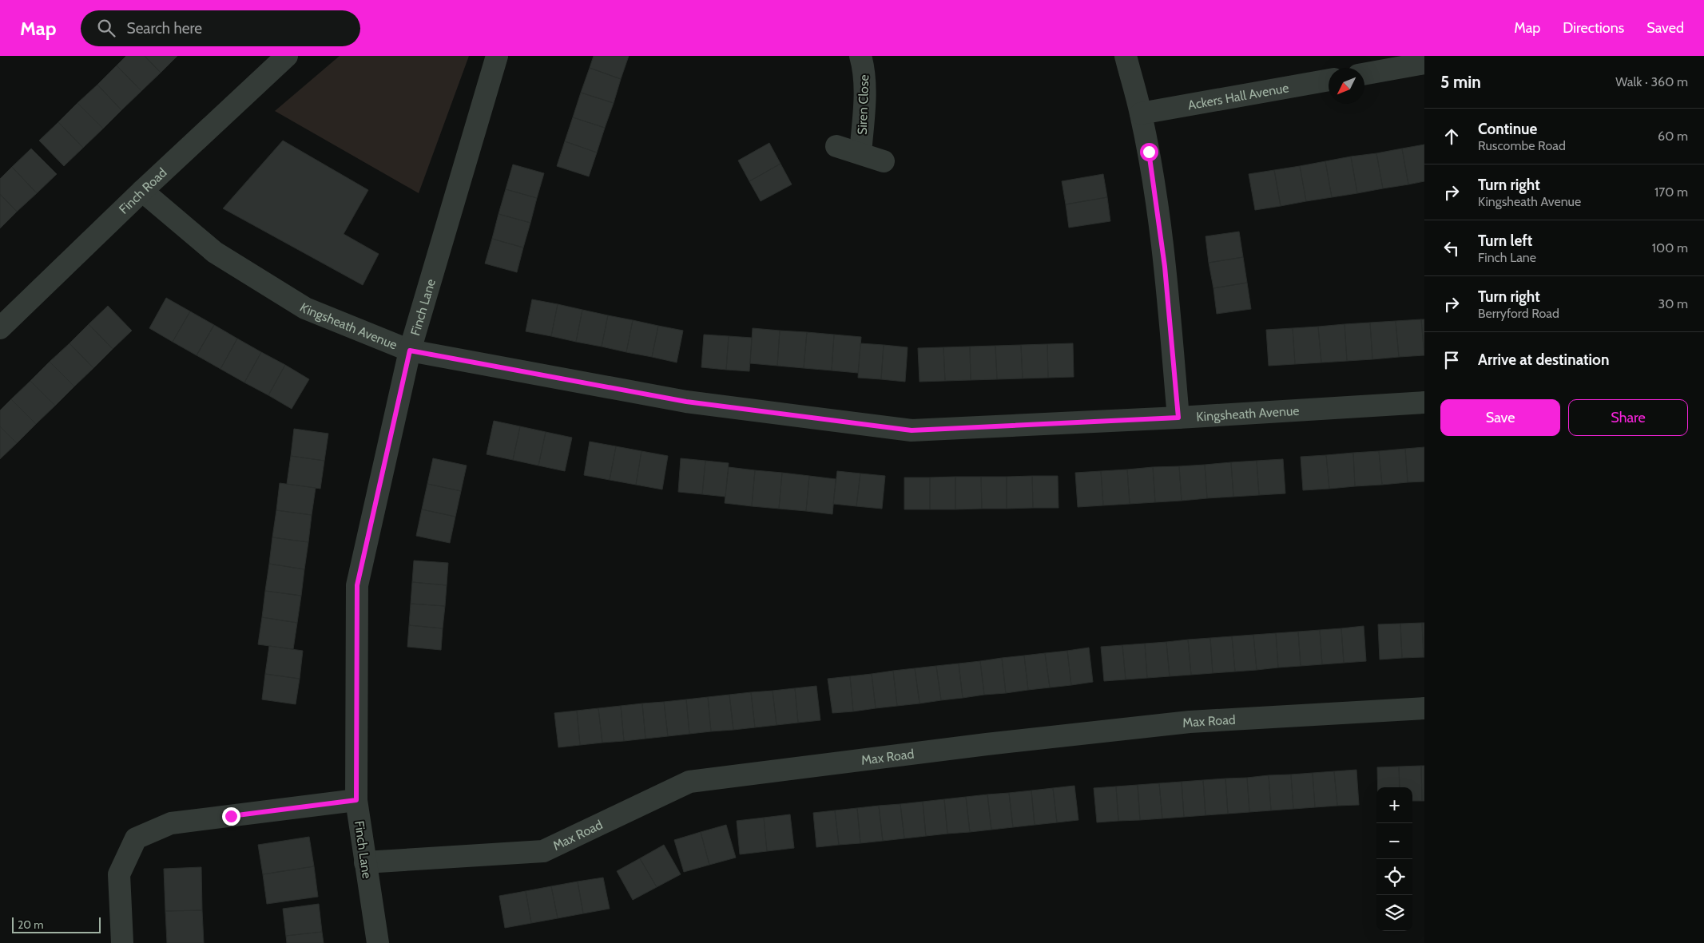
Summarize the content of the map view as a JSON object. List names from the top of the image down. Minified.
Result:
{"streets":{"street":["Ackers Hall Avenue","Siren Close","Finch Road","Finch Lane","Kingsheath Avenue","Max Road"]},"crossings":[["Finch Road","Kingsheath Avenue"],["Finch Lane","Kingsheath Avenue"],["Finch Lane","Max Road"]],"scale_bar":"20 m","north":"bottom left","page":{"header":"Map","search":"Search here","nav":["Map","Directions","Saved"],"heading":["5 min","Walk · 360 m"],"list":[["Continue","Ruscombe Road","60 m"],["Turn right","Kingsheath Avenue","170 m"],["Turn left","Finch Lane","100 m"],["Turn right","Berryford Road","30 m"],"Arrive at destination"],"buttons":["Save","Share"],"map_buttons":["+","−"],"scale":"20 m"}}
